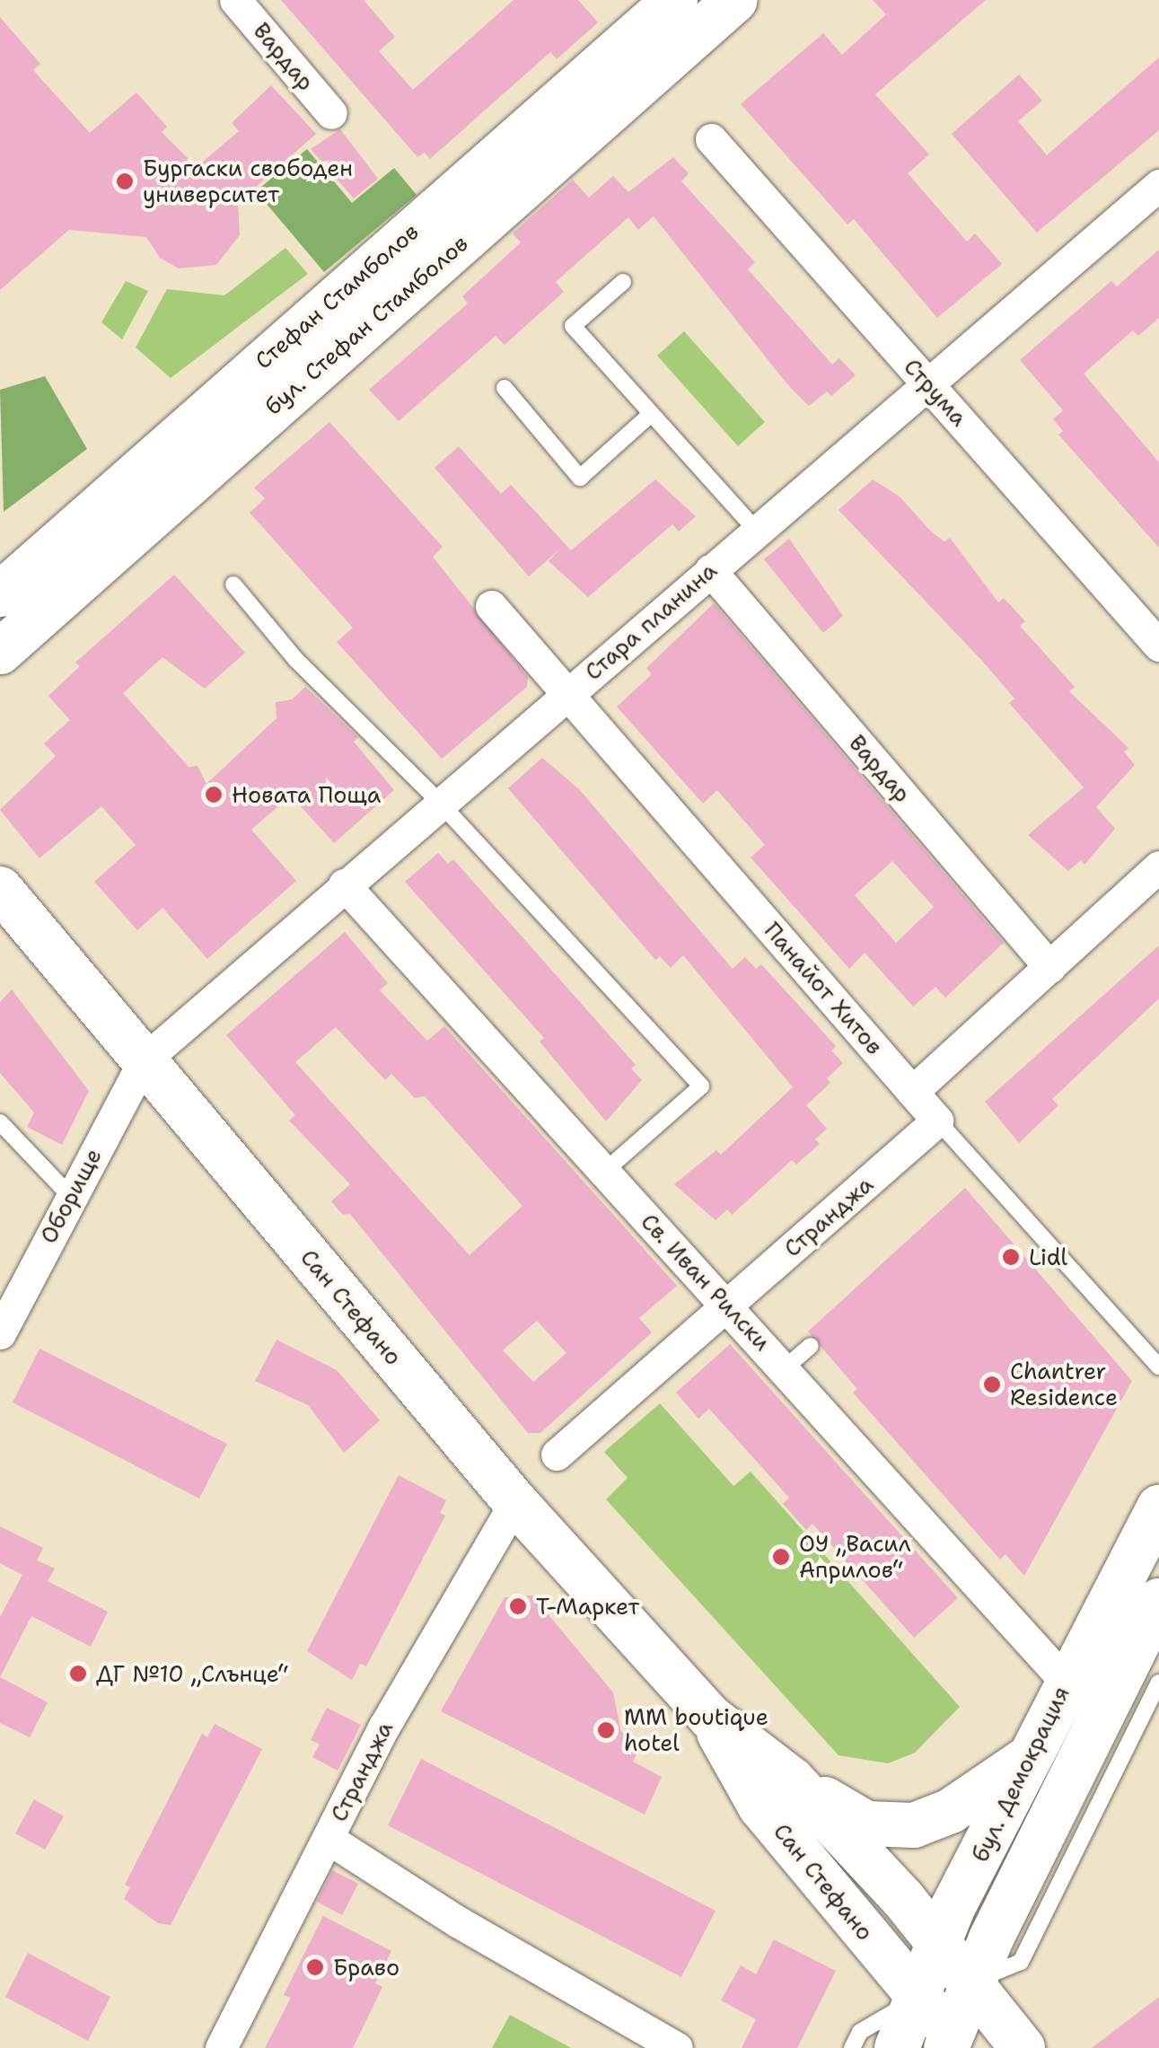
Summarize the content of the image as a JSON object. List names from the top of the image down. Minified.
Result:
{"streets":{"main road":["Стефан Стамболов","бул. Стефан Стамболов","Сан Стефано","бул. Демокрация"],"street":["Вардар","Струма","Стара планина","Панайот Хитов","Оборище","Странджа","Св. Иван Рилски"]},"crossings":[["Вардар","Стара планина"],["Струма","Стара планина"],["Стара планина","Панайот Хитов"],["Стара планина","Оборище"],["Стара планина","Св. Иван Рилски"],["Стара планина","Сан Стефано"],["Панайот Хитов","Странджа"],["Оборище","Сан Стефано"],["Странджа","Св. Иван Рилски"],["Странджа","Сан Стефано"],["Св. Иван Рилски","бул. Демокрация"],["Сан Стефано","бул. Демокрация"]],"places":["Бургаски свободен университет","Новата Поща","Lidl","Chantrer Residence","ОУ „Васил Априлов“","Т-Маркет","ДГ №10 „Слънце“","MM boutique hotel","Браво"]}
